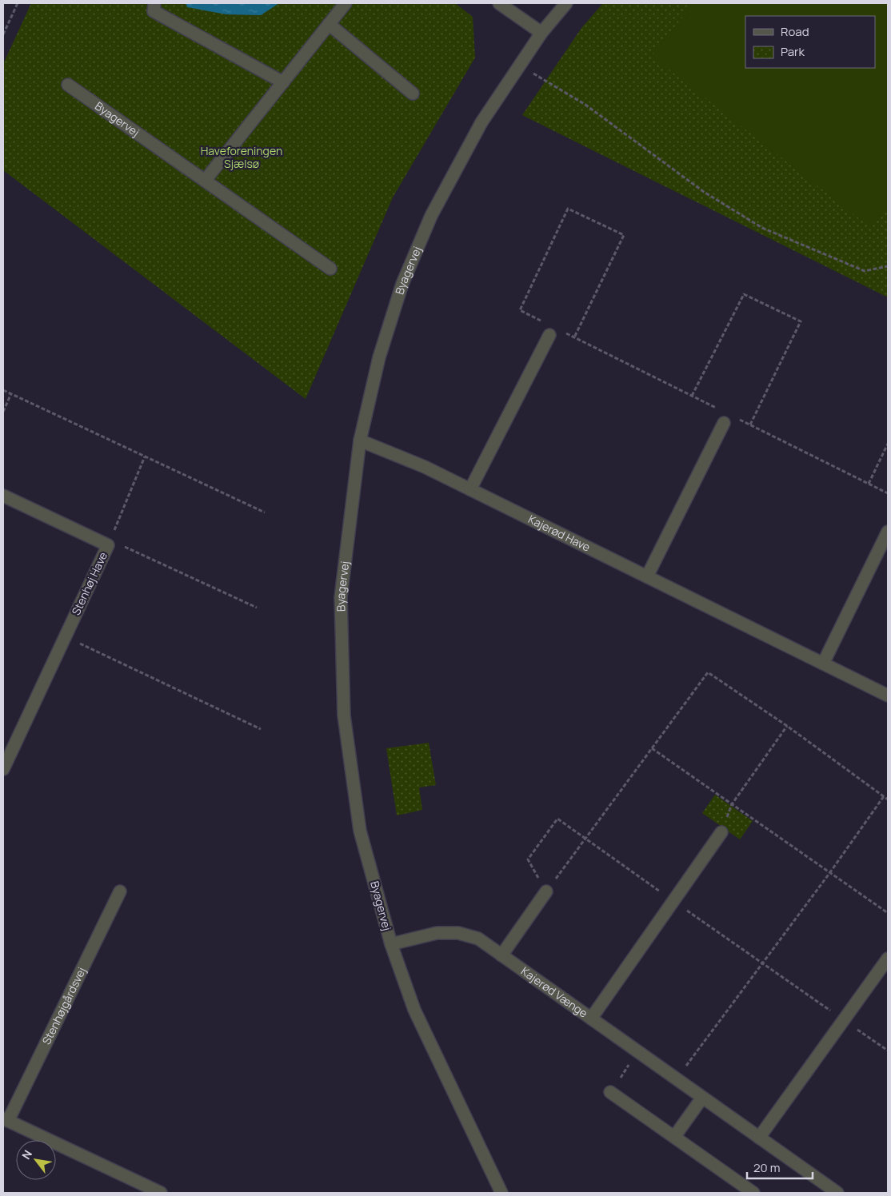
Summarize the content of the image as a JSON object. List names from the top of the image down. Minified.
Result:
{"streets":{"street":["Byagervej","Kajerød Have","Stenhøj Have","Kajerød Vænge","Stenhøjgårdsvej"]},"crossings":[["Byagervej","Kajerød Have"],["Byagervej","Kajerød Vænge"]],"parks":["Haveforeningen Sjælsø"],"legend":["Road","Park"],"scale_bar":"20 m","north":"top left"}
